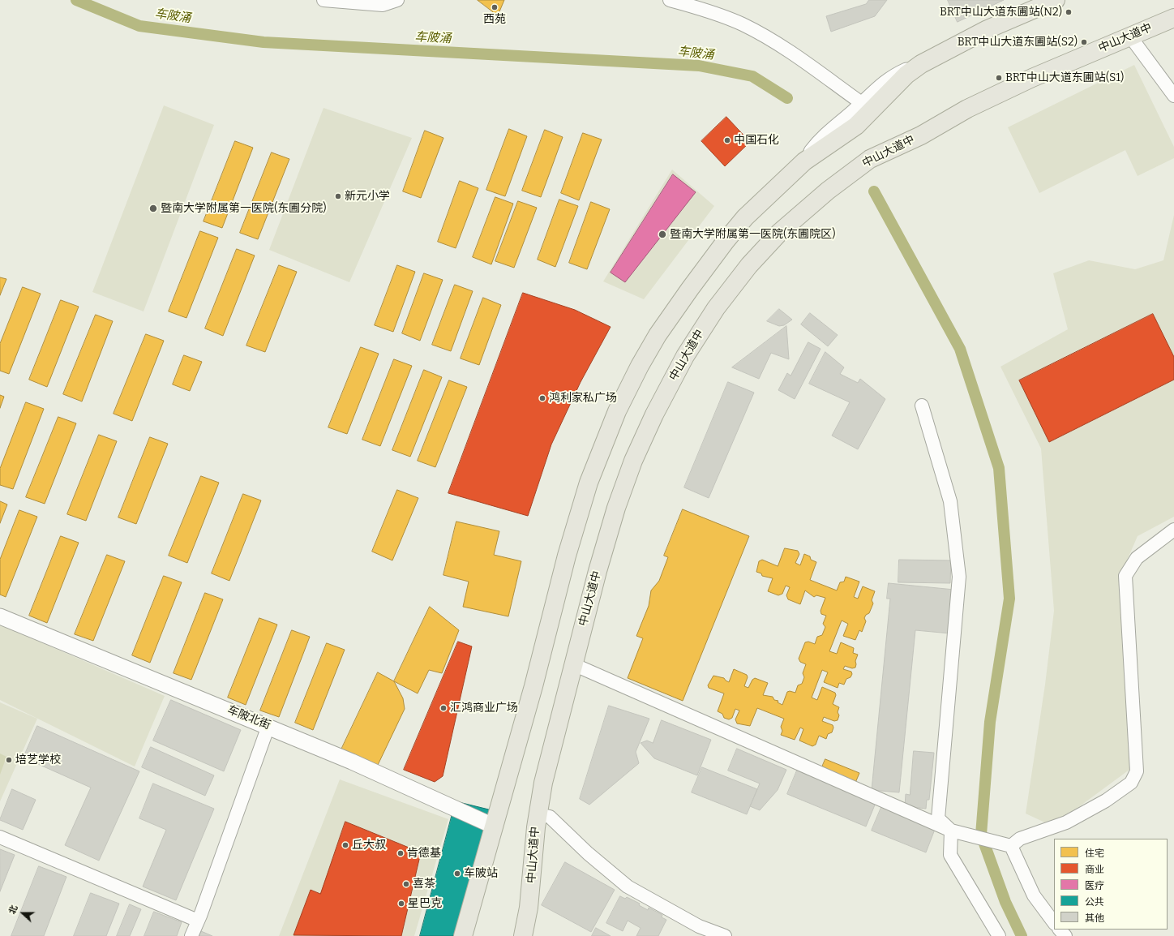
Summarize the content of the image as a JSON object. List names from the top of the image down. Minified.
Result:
{"streets":{"highway":["中山大道中"],"street":["车陂北街"]},"water":["车陂涌"],"places":["西苑","BRT中山大道东圃站(N2)","BRT中山大道东圃站(S2)","BRT中山大道东圃站(S1)","中国石化","新元小学","暨南大学附属第一医院(东圃分院)","暨南大学附属第一医院(东圃院区)","鸿利家私广场","汇鸿商业广场","培艺学校","丘大叔","肯德基","车陂站","喜茶","星巴克"],"legend":["住宅","商业","医疗","公共","其他"],"north":"left"}
